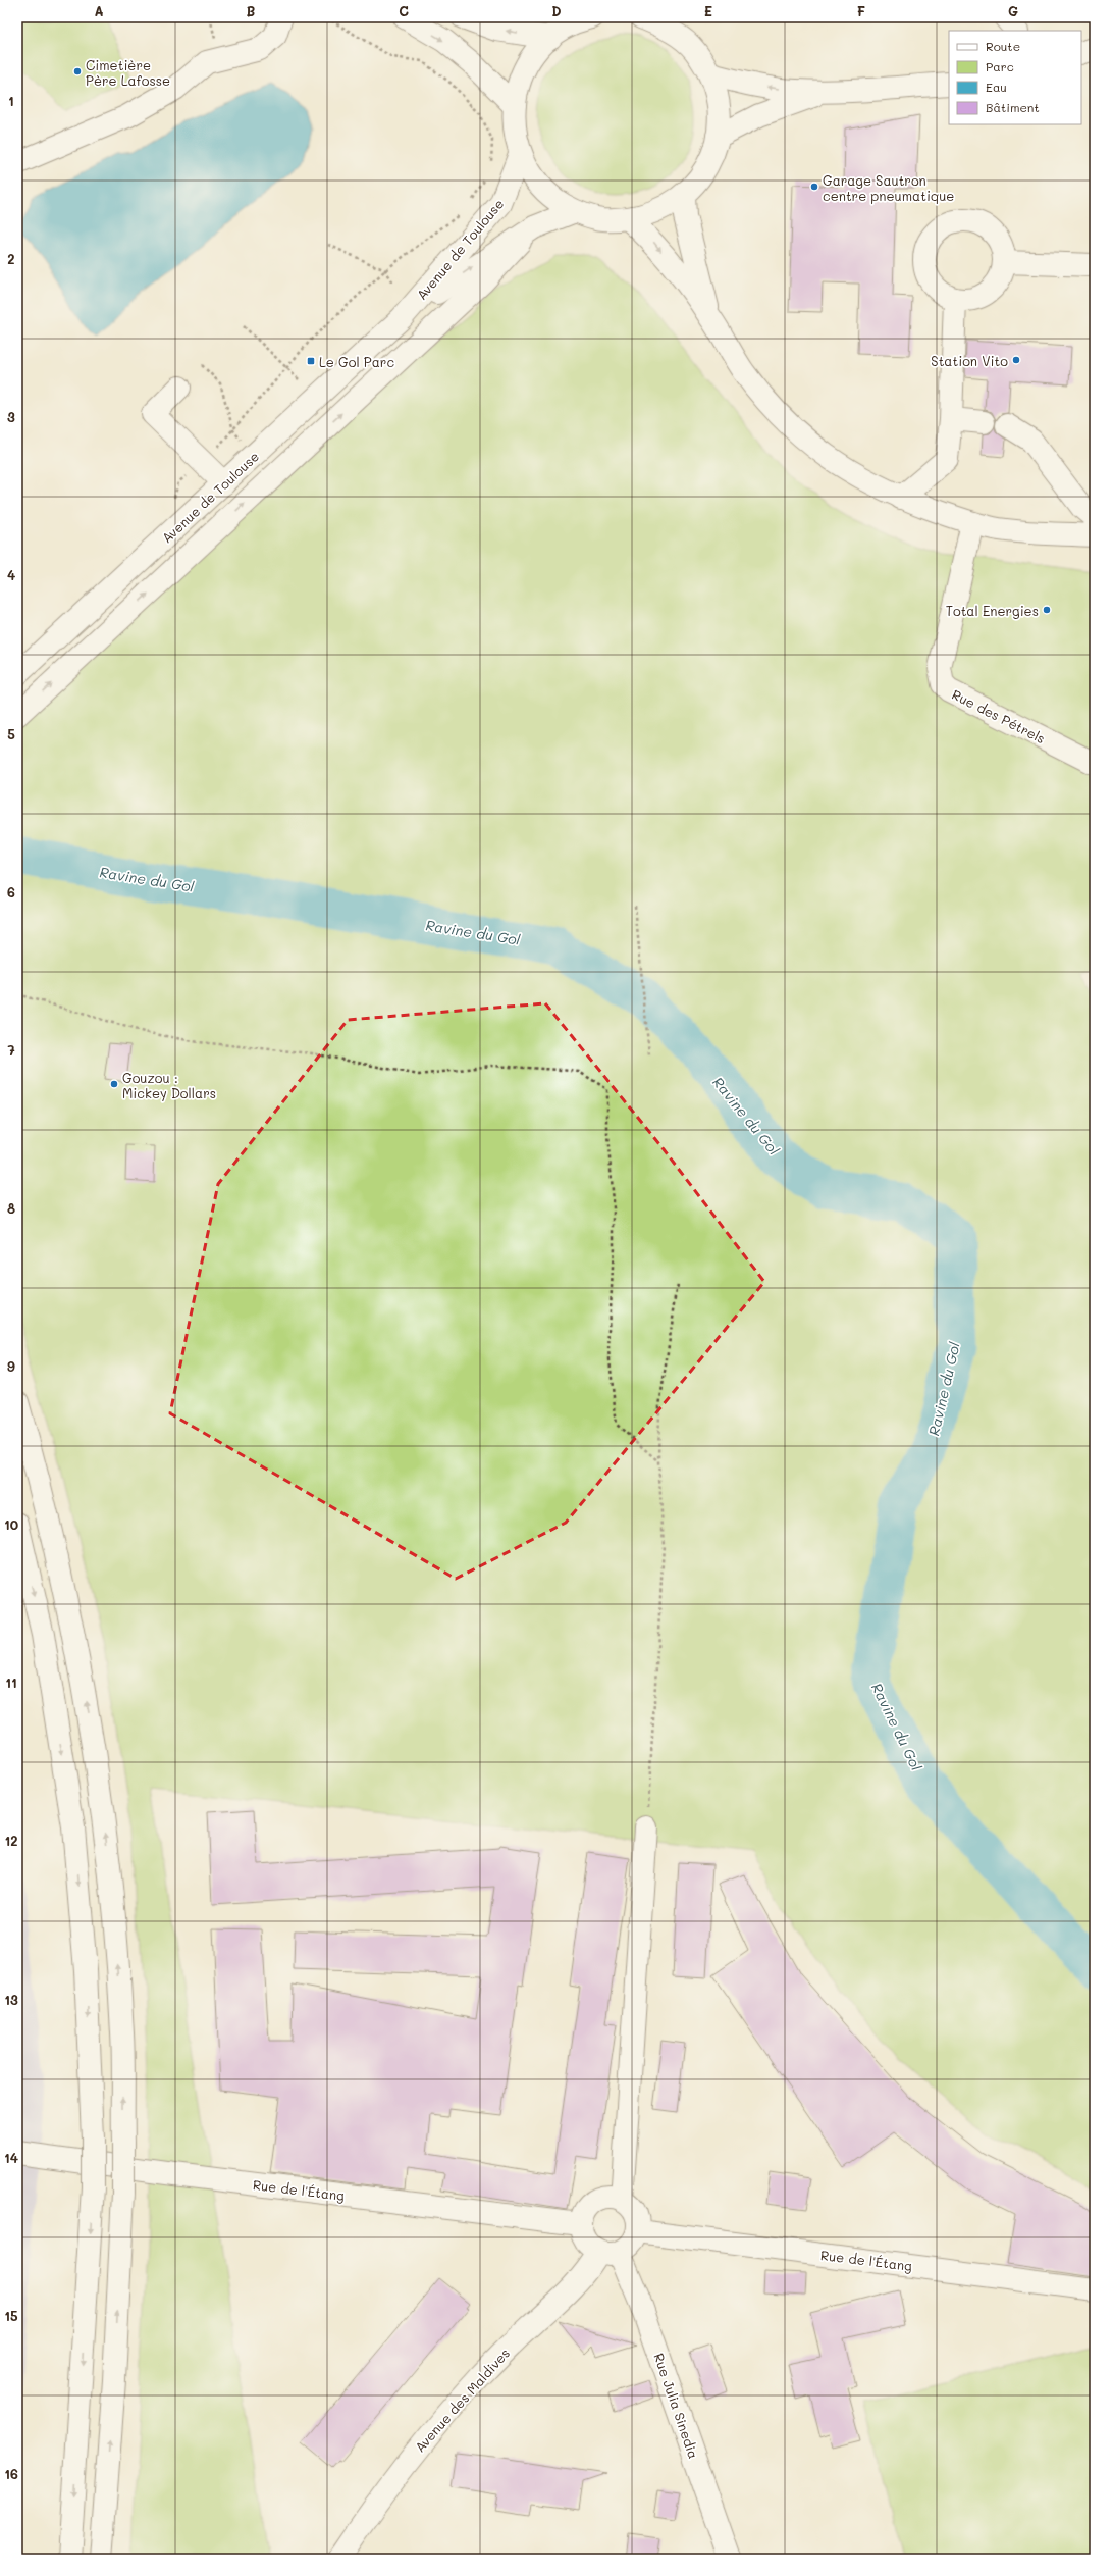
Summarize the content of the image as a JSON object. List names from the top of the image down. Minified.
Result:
{"streets":{"main road":["Avenue de Toulouse","Rue des Pétrels","Rue de l'Étang","Avenue des Maldives","Rue Julia Sinedia"]},"crossings":[["Rue de l'Étang","Avenue des Maldives"],["Rue de l'Étang","Rue Julia Sinedia"],["Avenue des Maldives","Rue Julia Sinedia"]],"water":["Ravine du Gol"],"places":{"other":["Cimetière Père Lafosse","Garage Sautron centre pneumatique","Station Vito","Total Energies","Gouzou : Mickey Dollars"],"transit":["Le Gol Parc"]},"legend":["Route","Parc","Eau","Bâtiment"],"grid":{"columns":["A","B","C","D","E","F","G"],"rows":["1","2","3","4","5","6","7","8","9","10","11","12","13","14","15","16"]}}
